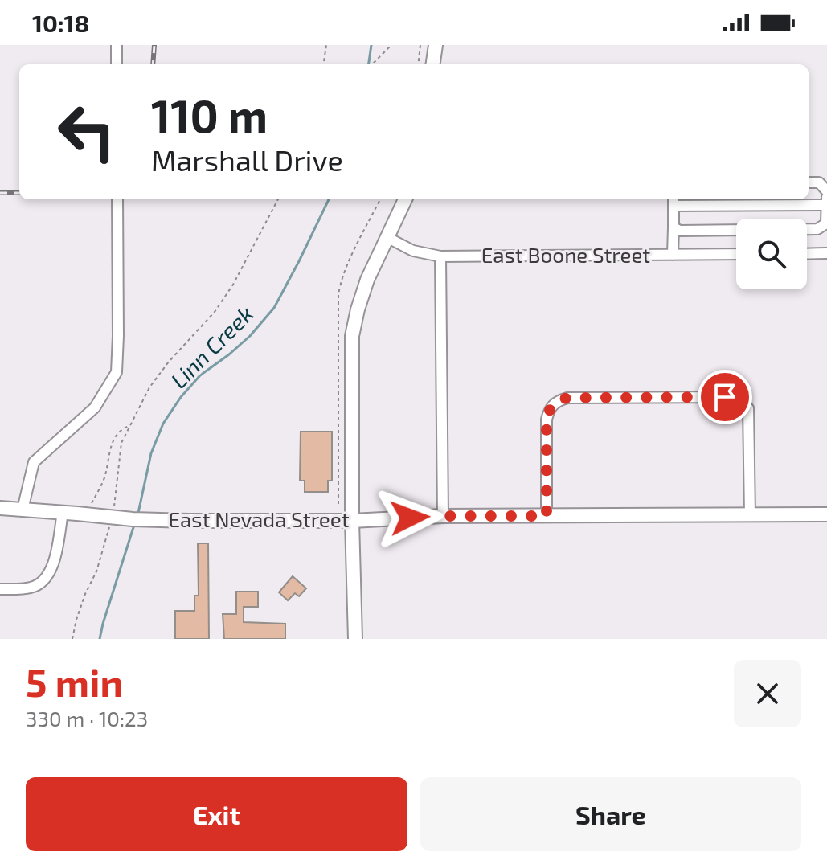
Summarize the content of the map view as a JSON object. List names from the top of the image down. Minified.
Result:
{"streets":{"main road":["East Nevada Street"],"street":["East Boone Street"]},"water":["Linn Creek"],"page":{"status":"10:18","turn":["110 m","Marshall Drive"],"heading":["5 min","330 m · 10:23"],"buttons":["Exit","Share"]}}
